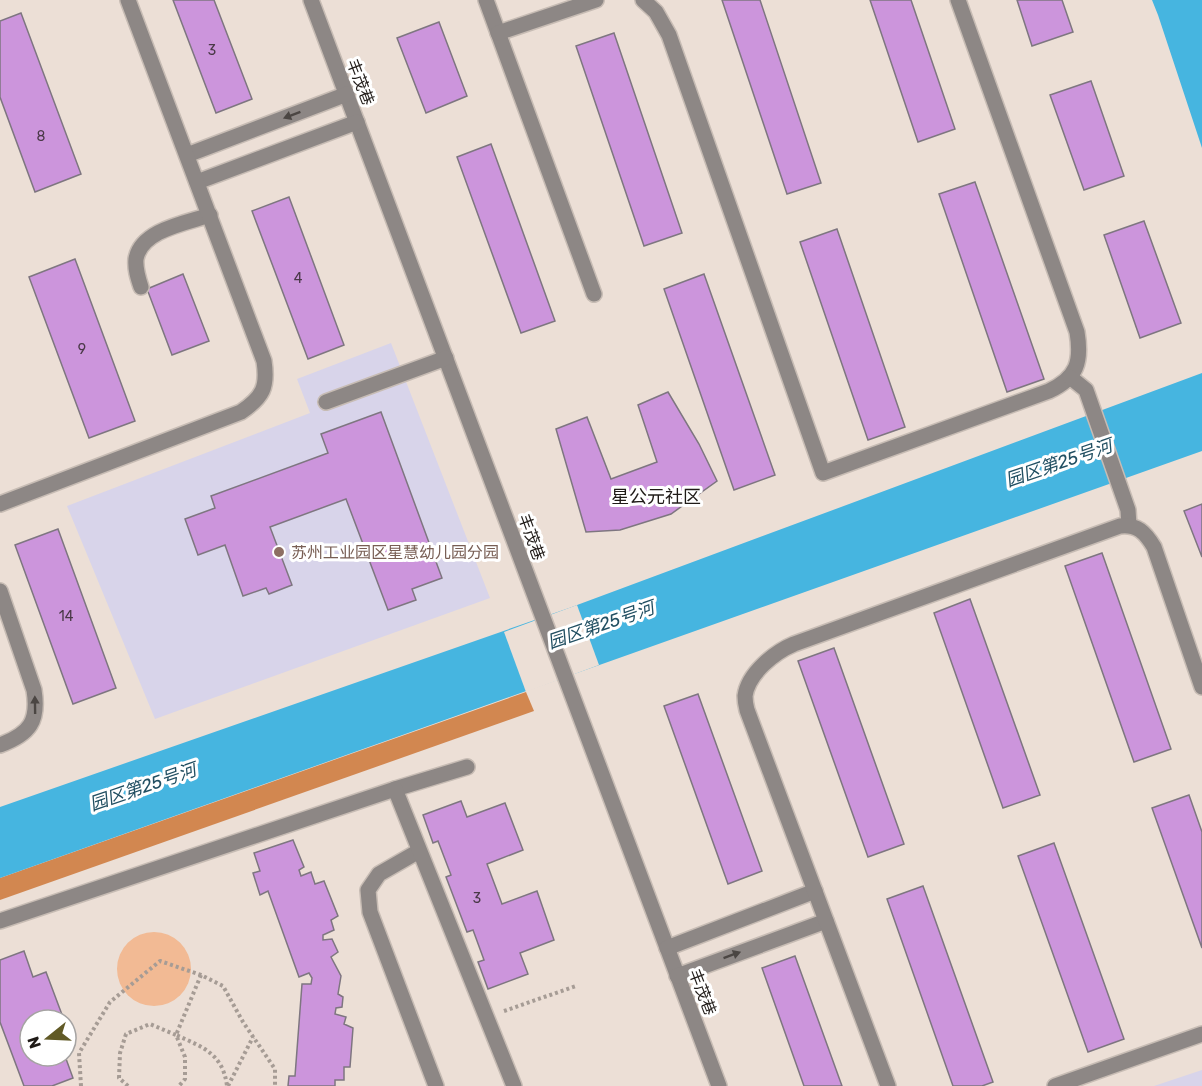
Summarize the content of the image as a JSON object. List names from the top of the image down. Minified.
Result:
{"streets":{"street":["丰茂巷"]},"districts":["星公元社区"],"water":["园区第25号河"],"places":["苏州工业园区星慧幼儿园分园"],"house_numbers":["3","8","4","9","14","3"],"north":"left"}
